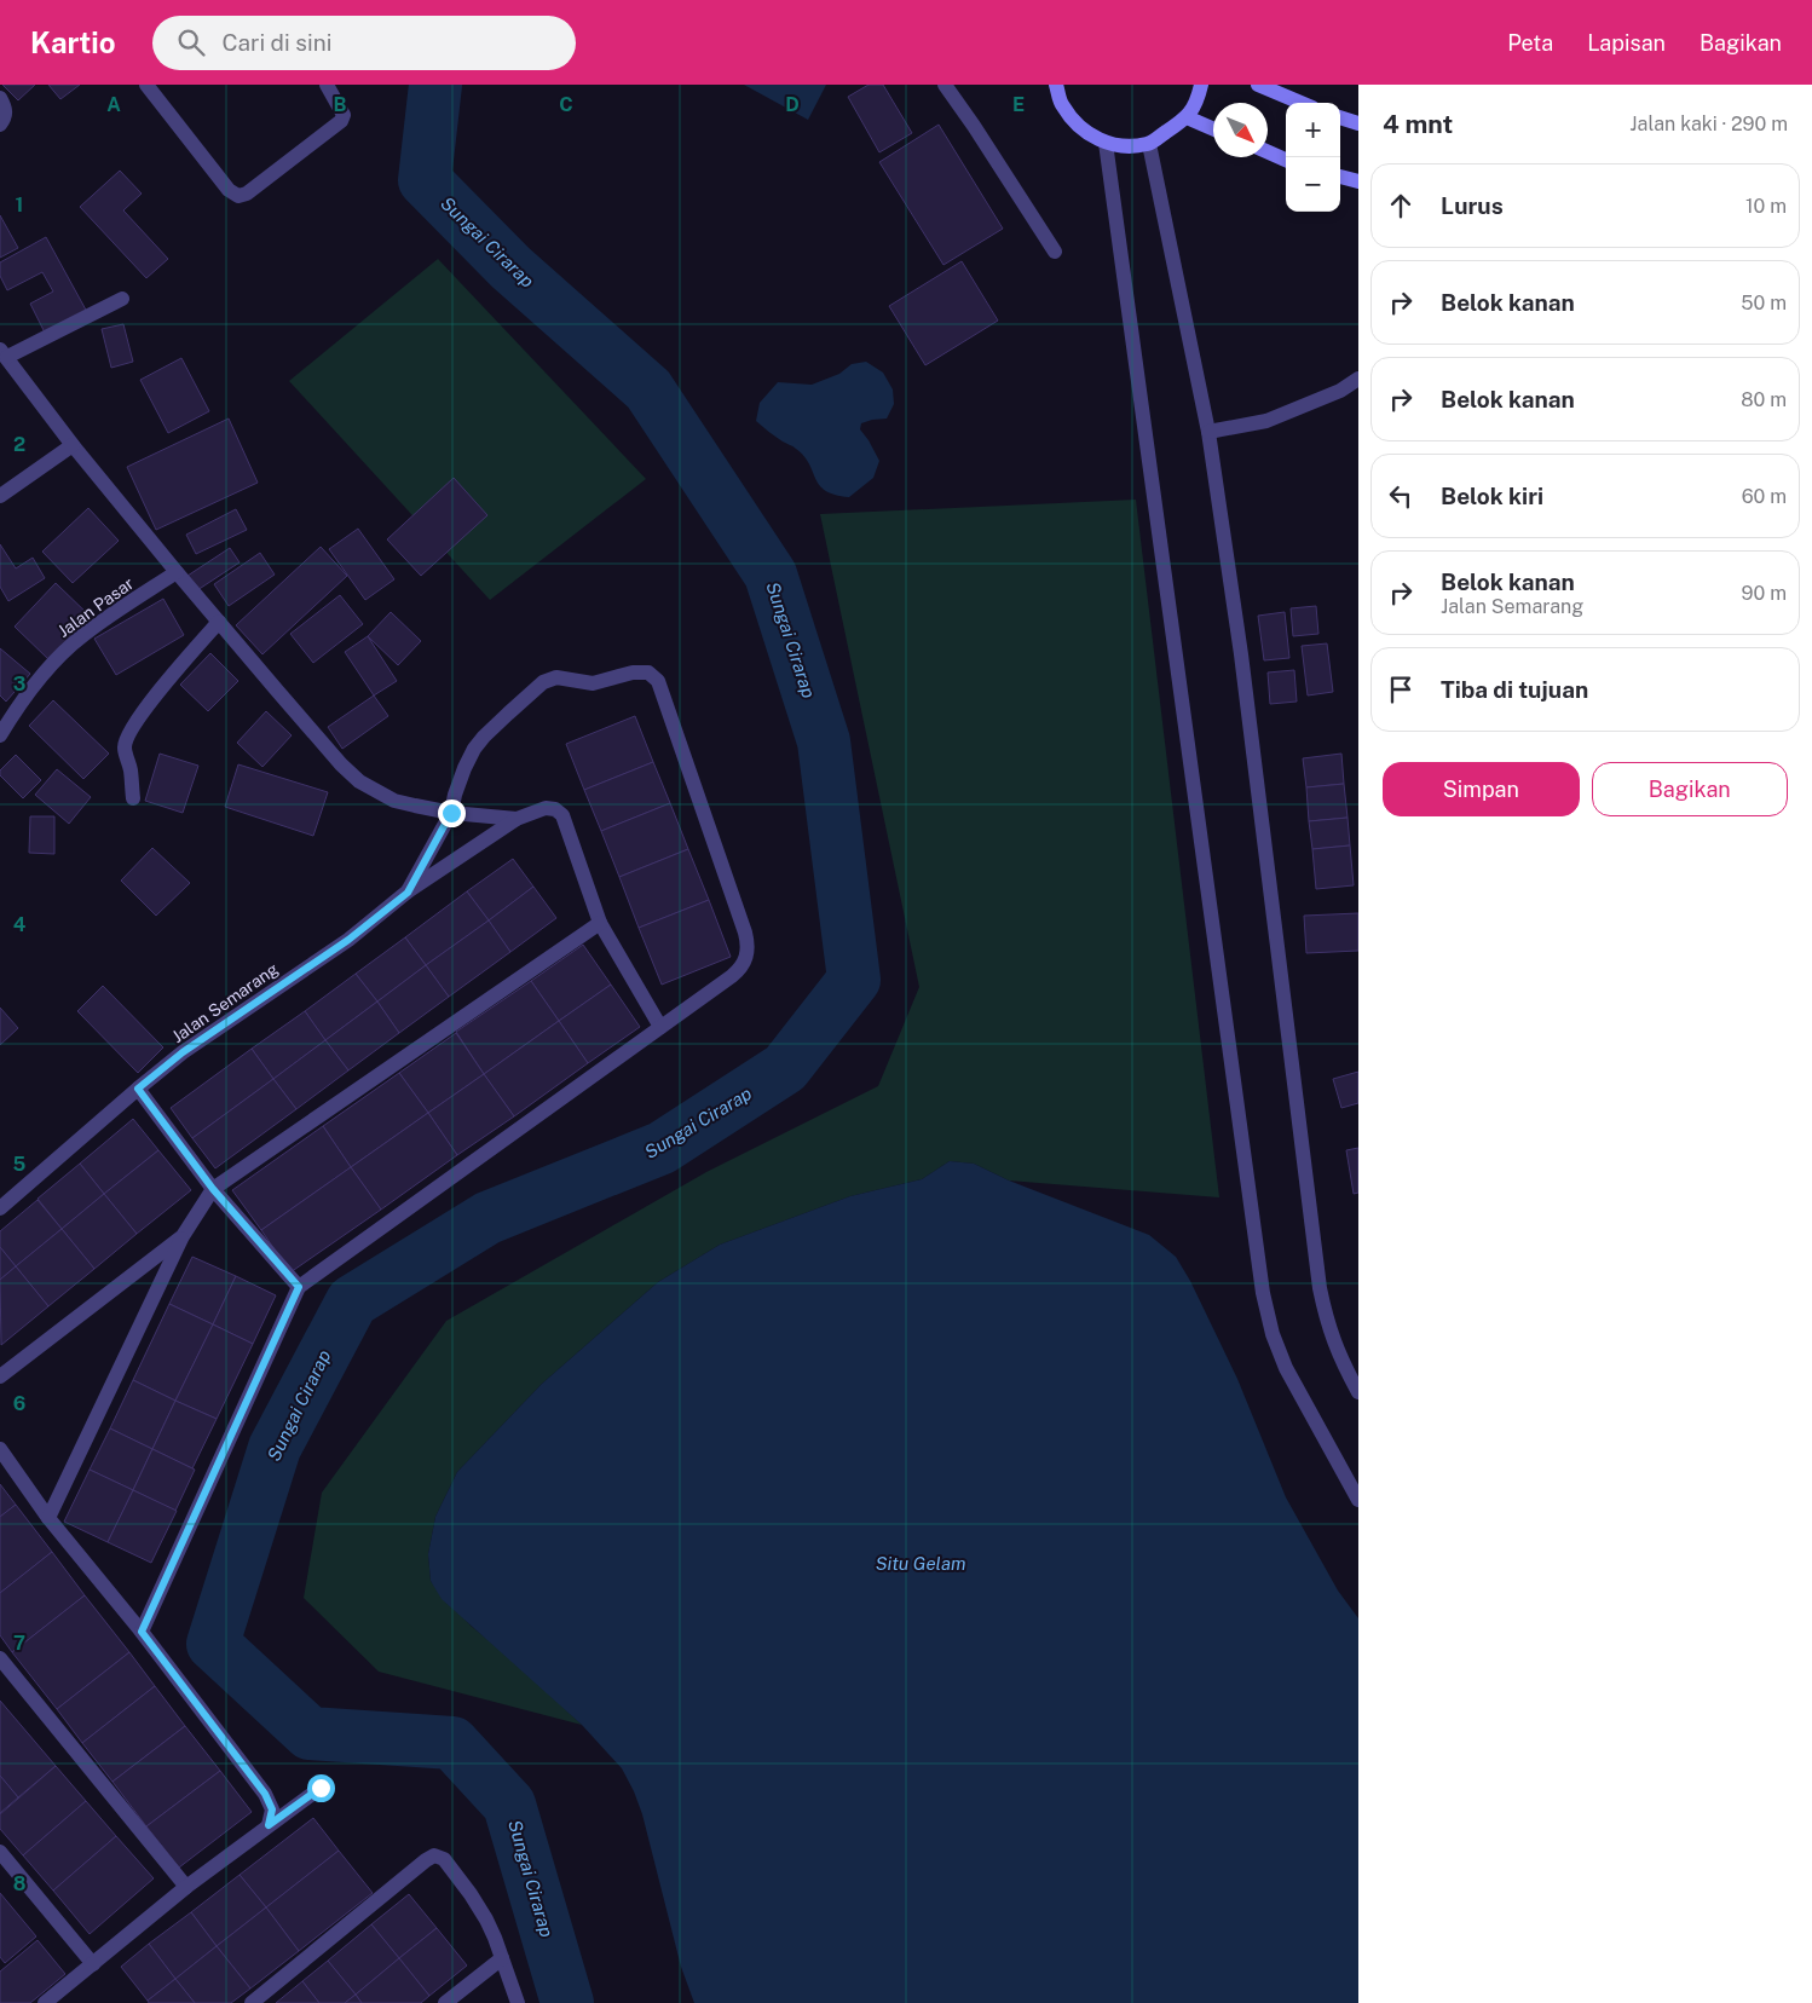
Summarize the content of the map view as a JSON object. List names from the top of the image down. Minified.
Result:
{"streets":{"street":["Jalan Pasar","Jalan Semarang"]},"water":["Sungai Cirarap","Situ Gelam"],"north":"bottom right","page":{"header":"Kartio","search":"Cari di sini","nav":["Peta","Lapisan","Bagikan"],"heading":["4 mnt","Jalan kaki · 290 m"],"map_buttons":["+","−"],"list":[["Lurus","10 m"],["Belok kanan","50 m"],["Belok kanan","80 m"],["Belok kiri","60 m"],["Belok kanan","Jalan Semarang","90 m"],"Tiba di tujuan"],"buttons":["Simpan","Bagikan"]},"grid":{"columns":["A","B","C","D","E"],"rows":["1","2","3","4","5","6","7","8"]}}
